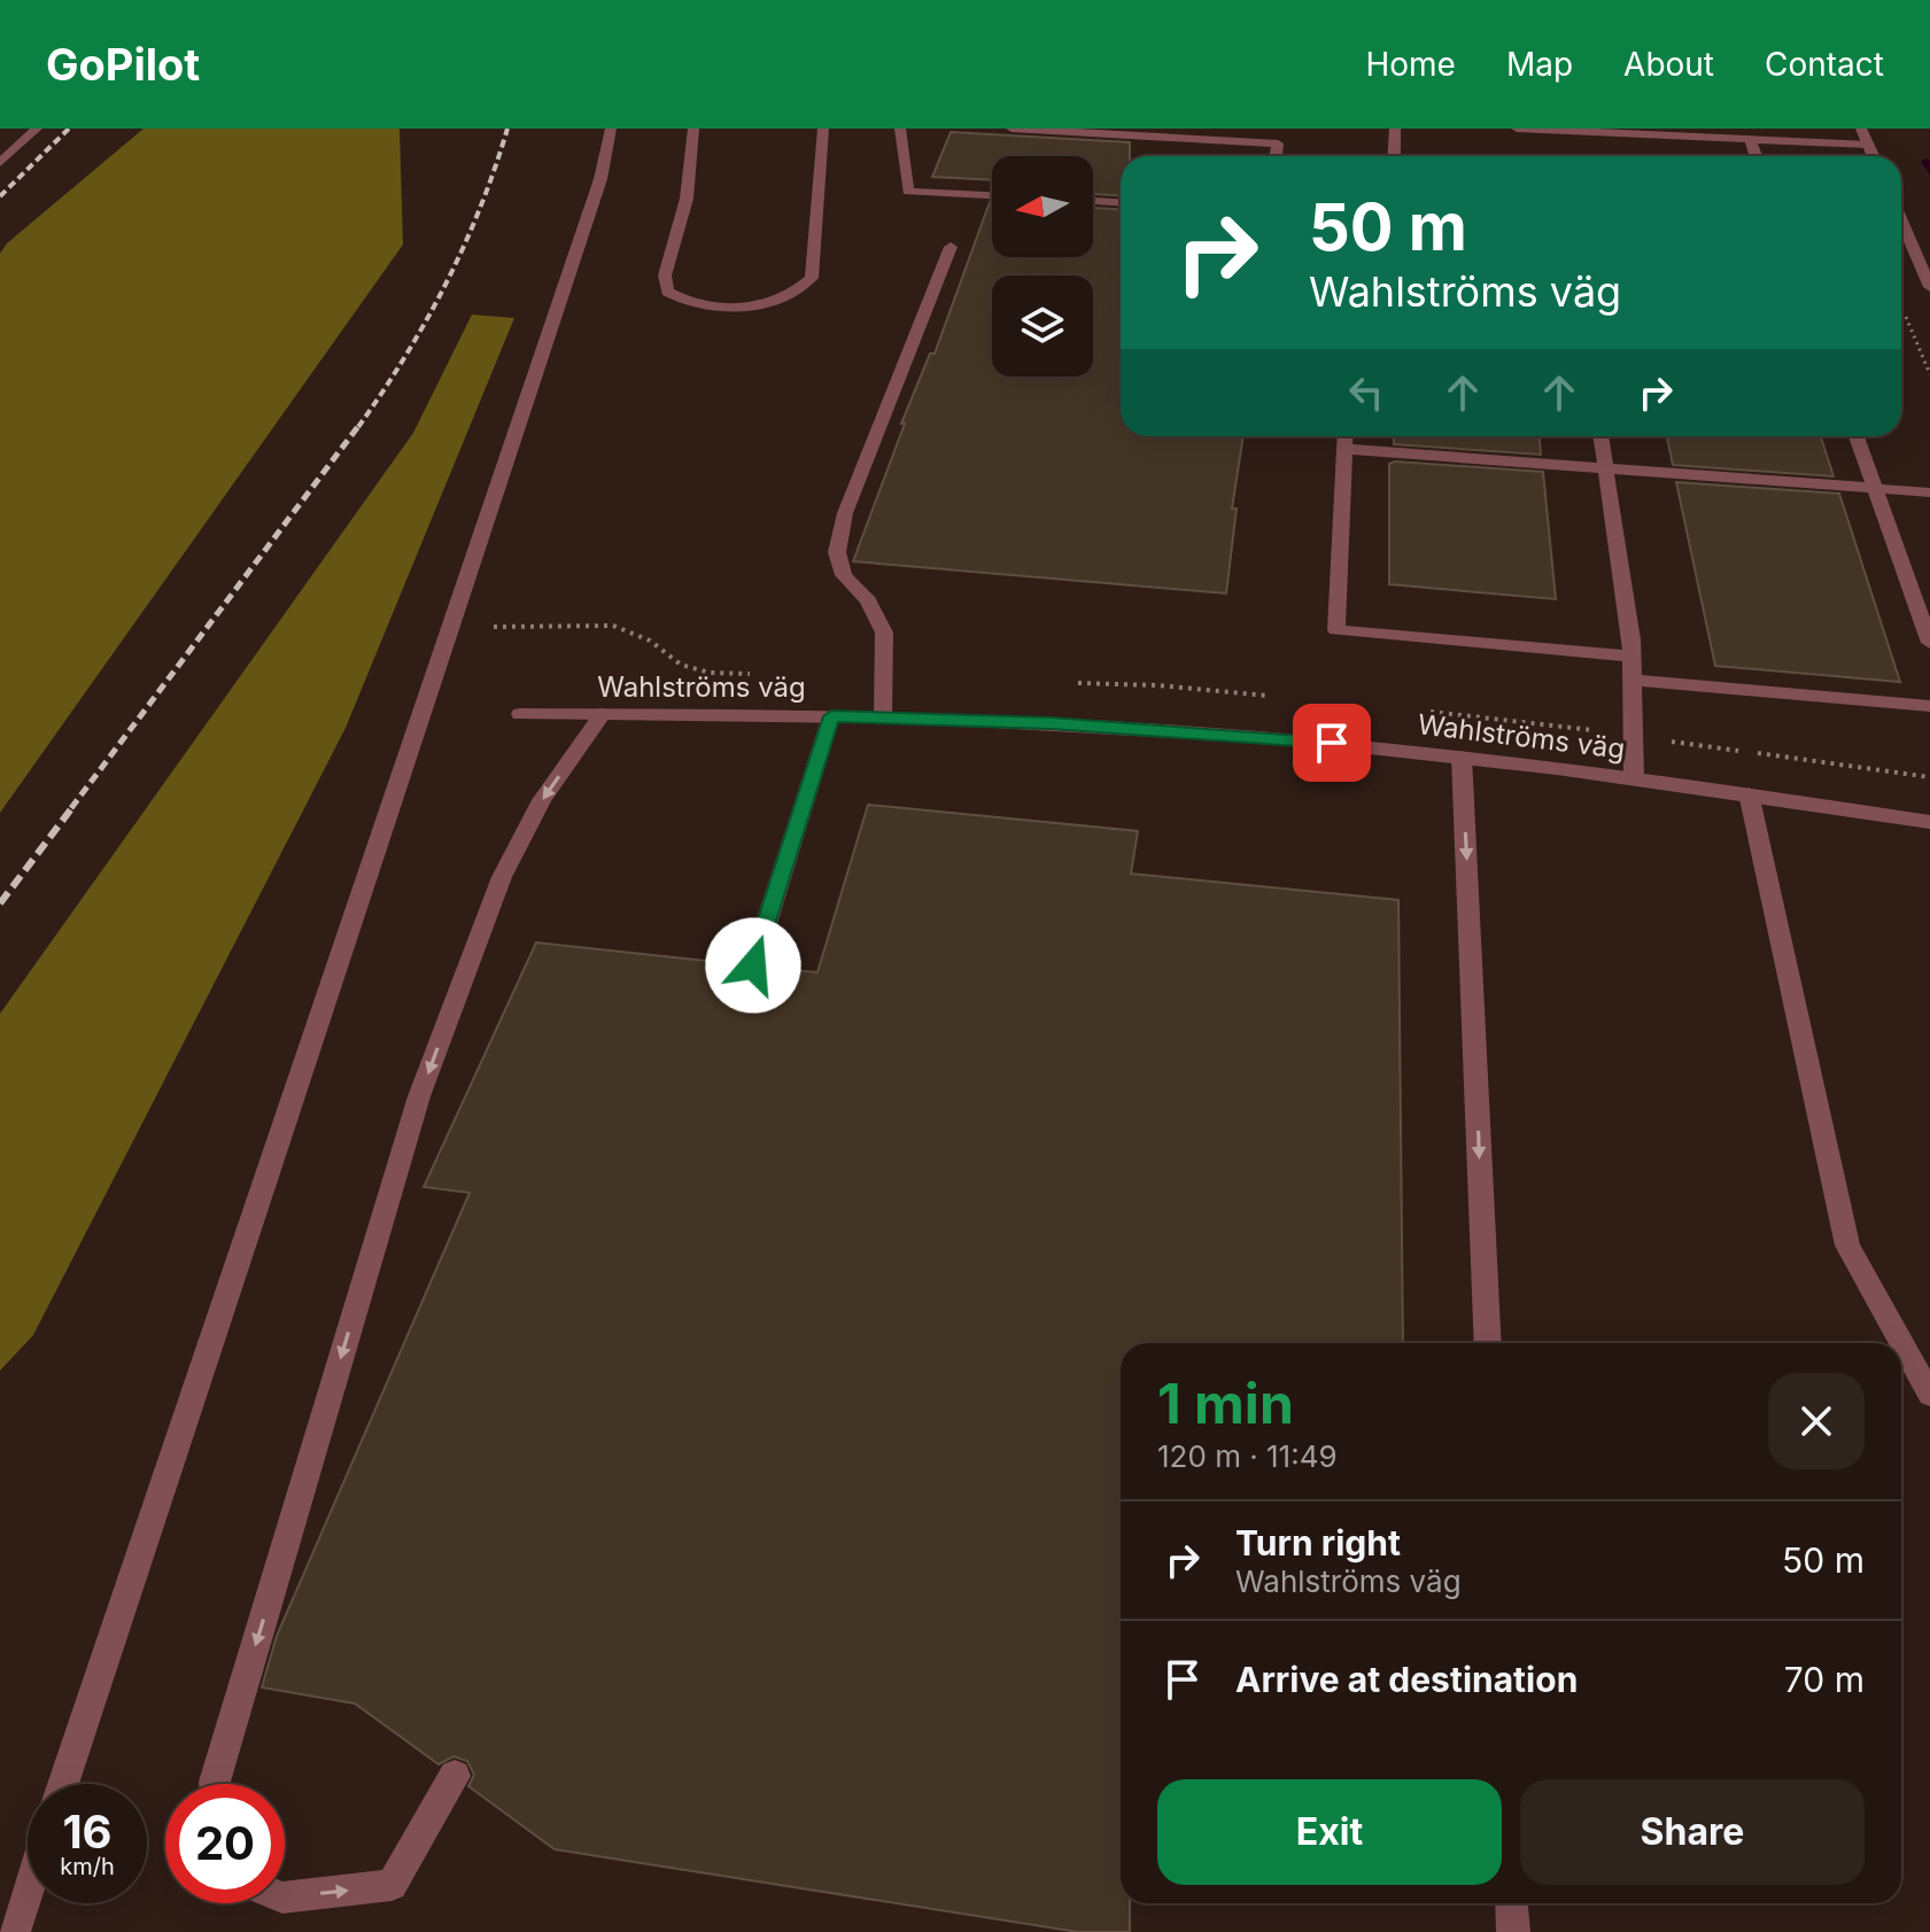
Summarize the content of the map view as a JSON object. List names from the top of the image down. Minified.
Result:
{"streets":{"street":["Wahlströms väg"]},"north":"left","page":{"header":"GoPilot","nav":["Home","Map","About","Contact"],"turn":["50 m","Wahlströms väg"],"heading":["1 min","120 m · 11:49"],"list":[{"name":"Turn right","note":"Wahlströms väg","value":"50 m"},{"name":"Arrive at destination","value":"70 m"}],"buttons":["Exit","Share"],"speed":"16 km/h","limit":"20"}}
